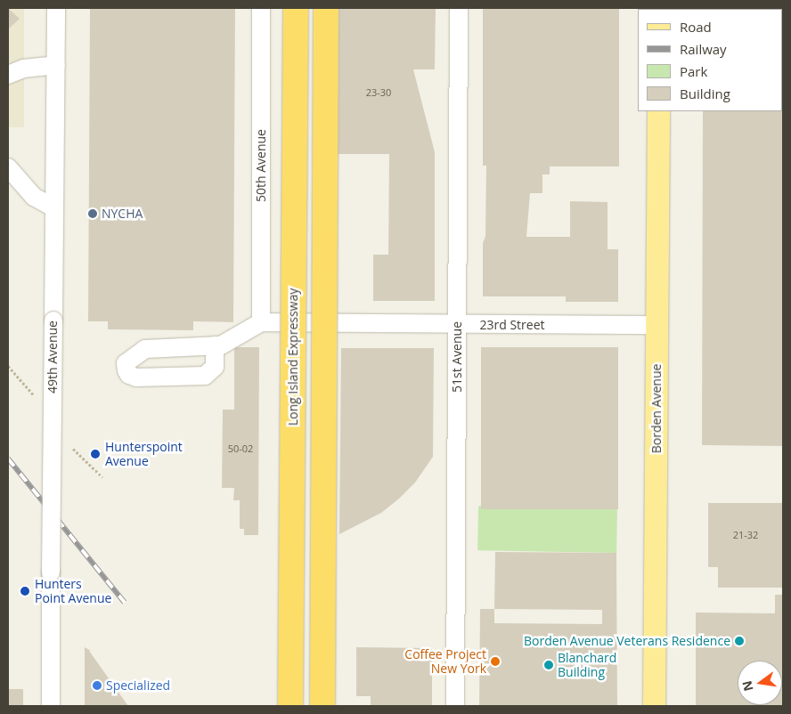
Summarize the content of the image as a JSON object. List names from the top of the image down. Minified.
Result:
{"streets":{"highway":["Long Island Expressway"],"main road":["Borden Avenue"],"street":["50th Avenue","23rd Street","49th Avenue","51st Avenue"]},"crossings":[["50th Avenue","23rd Street"],["23rd Street","51st Avenue"],["23rd Street","Borden Avenue"]],"places":["NYCHA","Hunterspoint Avenue","Hunters Point Avenue","Borden Avenue Veterans Residence","Coffee Project New York","Blanchard Building","Specialized"],"house_numbers":["23-30","50-02","21-32"],"legend":["Road","Railway","Park","Building"],"north":"left"}
